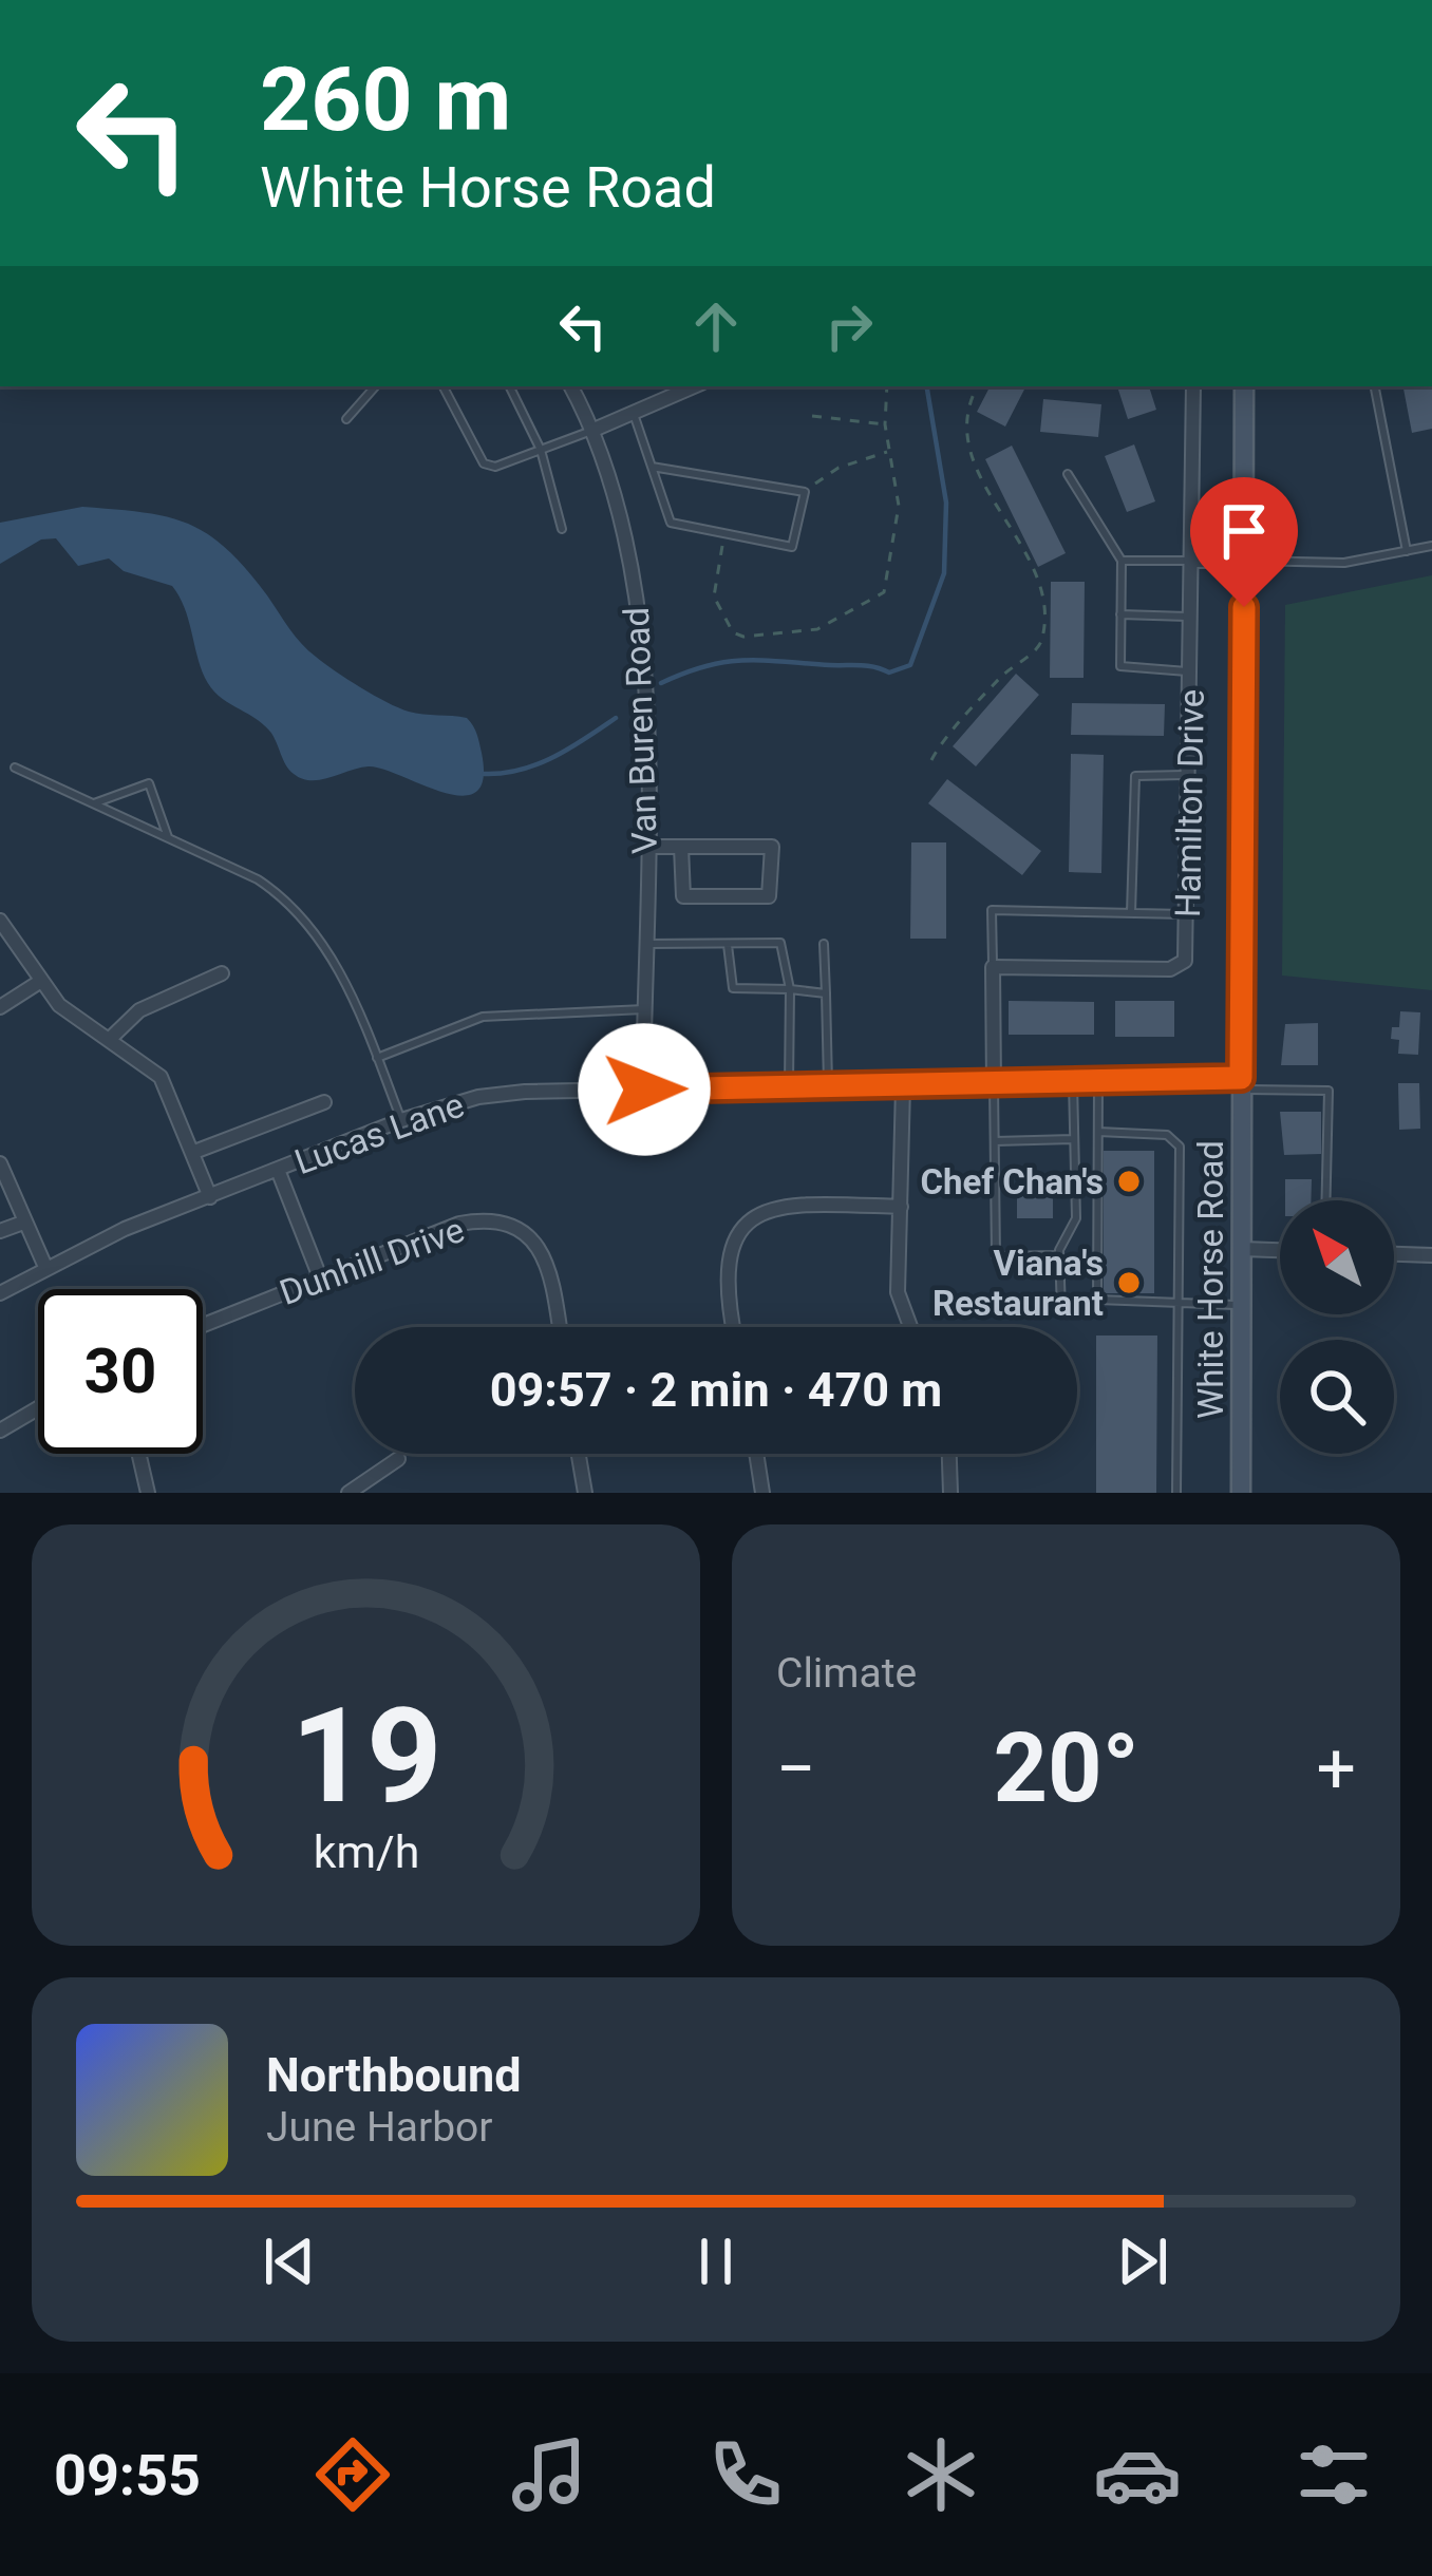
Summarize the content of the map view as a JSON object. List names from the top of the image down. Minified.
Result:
{"streets":{"main road":["White Horse Road"],"street":["Van Buren Road","Hamilton Drive","Lucas Lane","Dunhill Drive"]},"crossings":[["Van Buren Road","Lucas Lane"],["Lucas Lane","White Horse Road"]],"places":["Chef Chan's","Viana's Restaurant"],"north":"top left","page":{"turn":["260 m","White Horse Road"],"limit":"30","trip":"09:57 · 2 min · 470 m","tile":"Climate","heat":["−","20°","+"],"song":["Northbound","June Harbor"],"tabs":"09:55","gauge":["19","km/h"]}}
